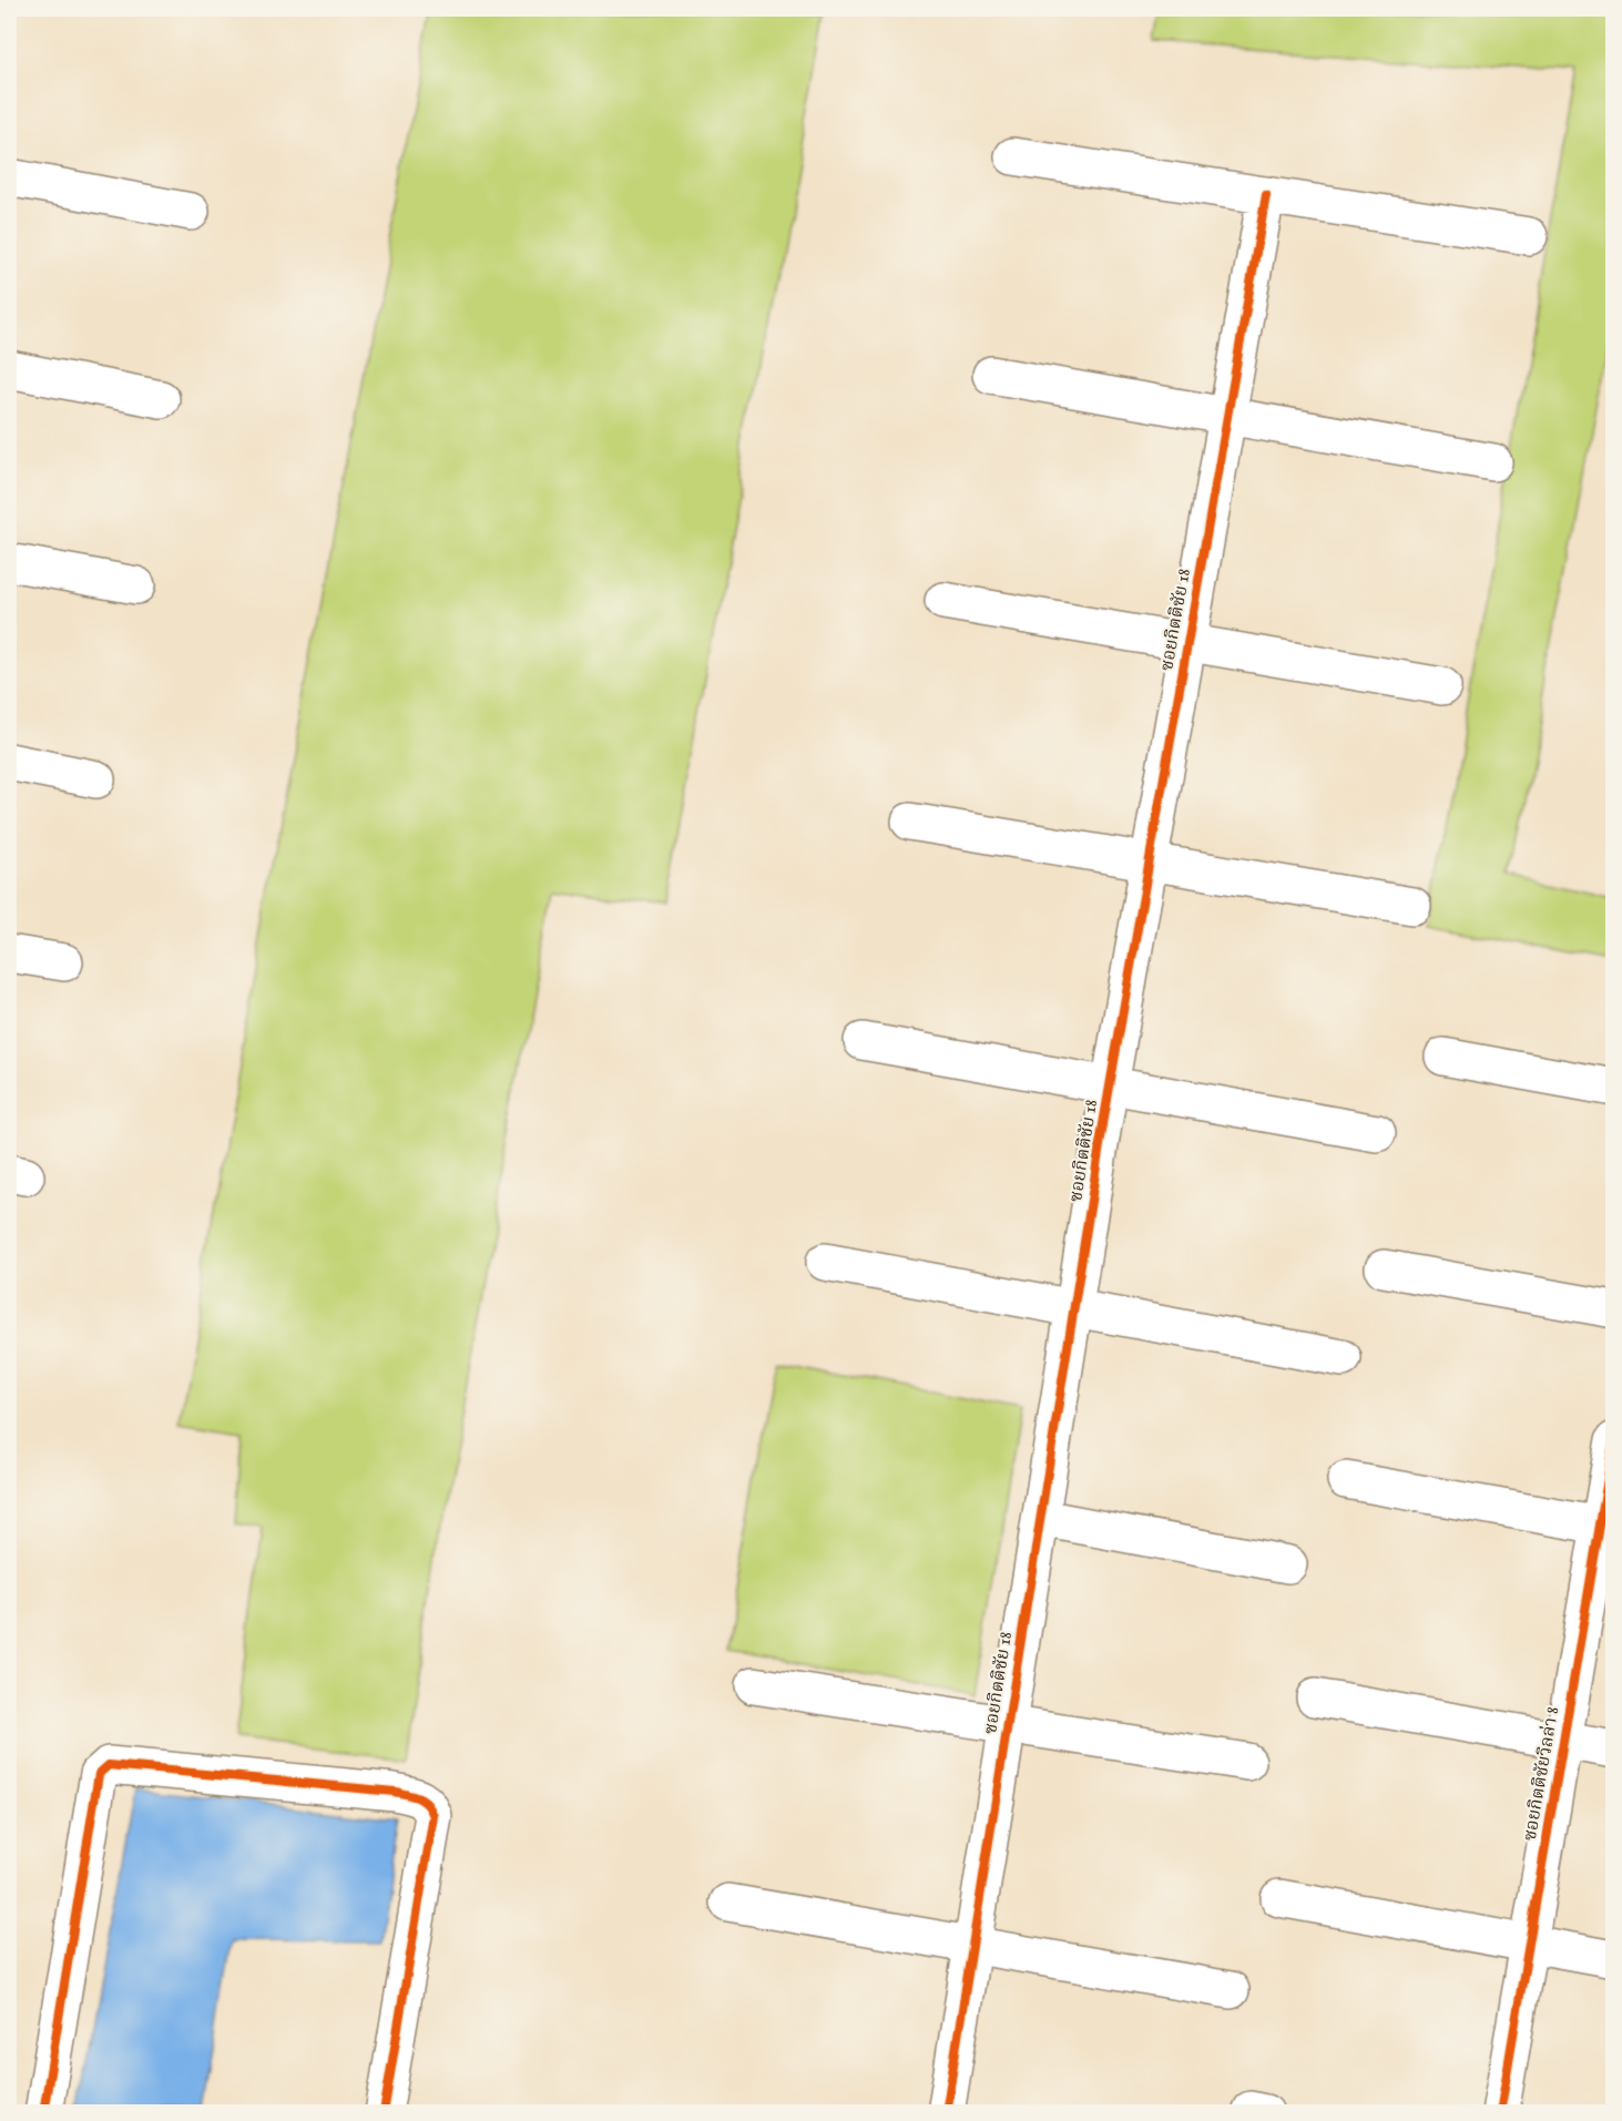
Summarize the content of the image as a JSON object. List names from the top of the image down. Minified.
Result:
{"streets":{"street":["ซอยกิตติชัย 18","ซอยกิตติชัยวิลล่า 8"]}}
